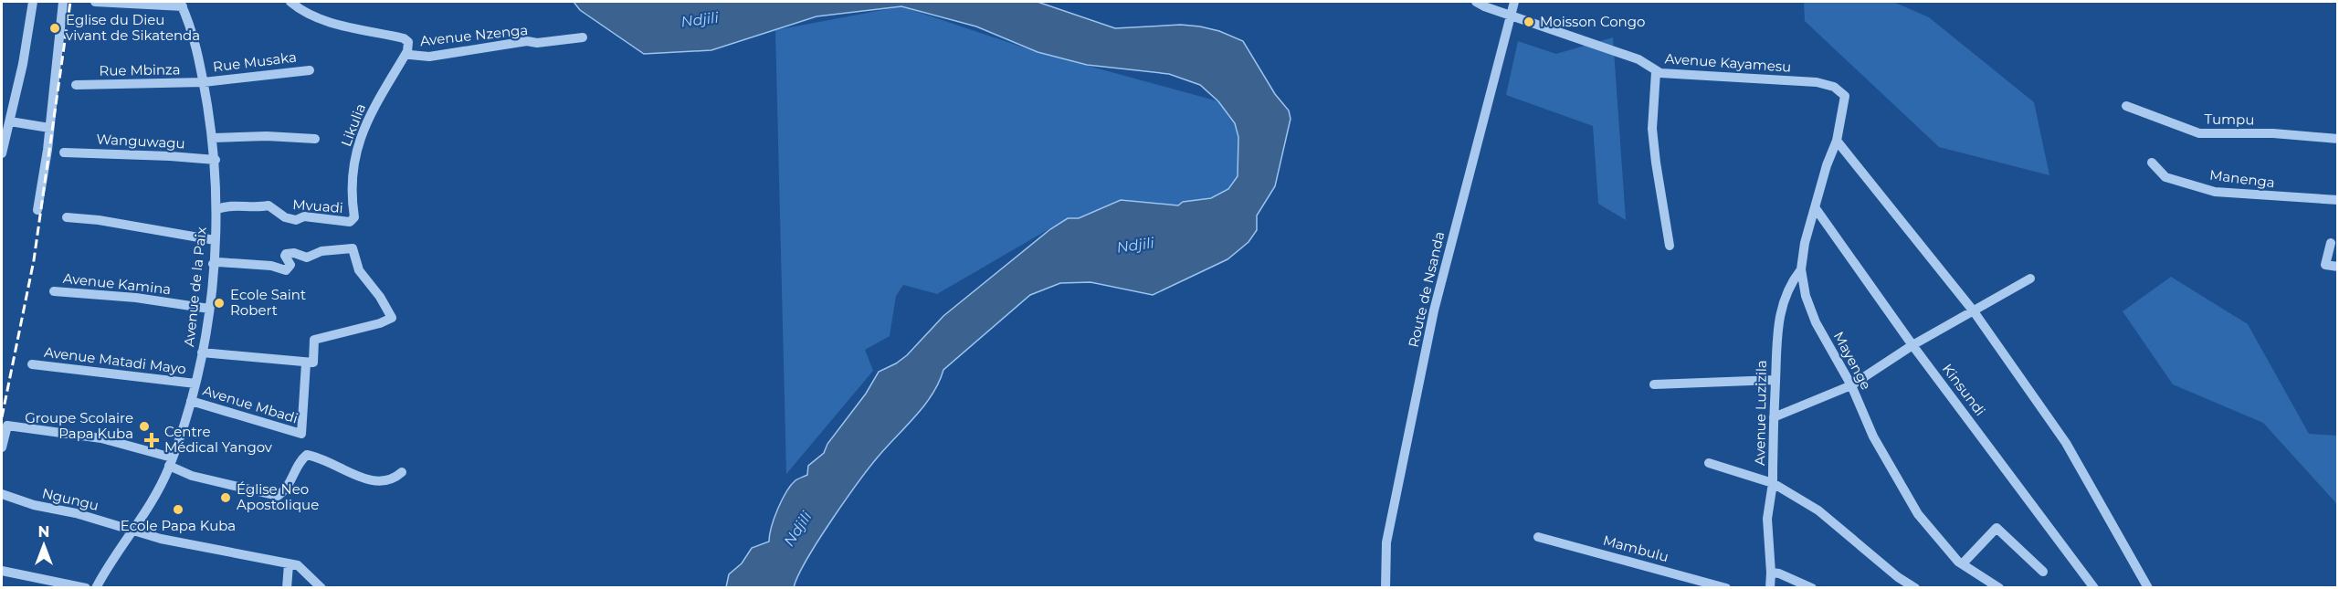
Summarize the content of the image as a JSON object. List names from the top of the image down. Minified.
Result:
{"streets":{"street":["Avenue Nzenga","Rue Musaka","Avenue Kayamesu","Rue Mbinza","Tumpu","Likulia","Wanguwagu","Manenga","Mvuadi","Avenue Kamina","Avenue de la Paix","Route de Nsanda","Avenue Matadi Mayo","Mayenge","Kinsundi","Avenue Mbadi","Avenue Luzizila","Ngungu","Mambulu"]},"crossings":[["Avenue Nzenga","Likulia"],["Rue Musaka","Rue Mbinza"],["Rue Musaka","Avenue de la Paix"],["Avenue Kayamesu","Route de Nsanda"],["Avenue Kayamesu","Mayenge"],["Rue Mbinza","Avenue de la Paix"],["Likulia","Mvuadi"],["Wanguwagu","Avenue de la Paix"],["Mvuadi","Avenue de la Paix"],["Avenue Kamina","Avenue de la Paix"],["Avenue de la Paix","Avenue Matadi Mayo"],["Avenue de la Paix","Avenue Mbadi"],["Avenue de la Paix","Ngungu"],["Mayenge","Kinsundi"],["Mayenge","Avenue Luzizila"]],"water":["Ndjili"],"places":{"other":["Moisson Congo","Eglise du Dieu vivant de Sikatenda","Ecole Saint Robert","Groupe Scolaire Papa Kuba","Église Neo Apostolique","Ecole Papa Kuba"],"health":["Centre Médical Yangov"]},"north":"top"}
